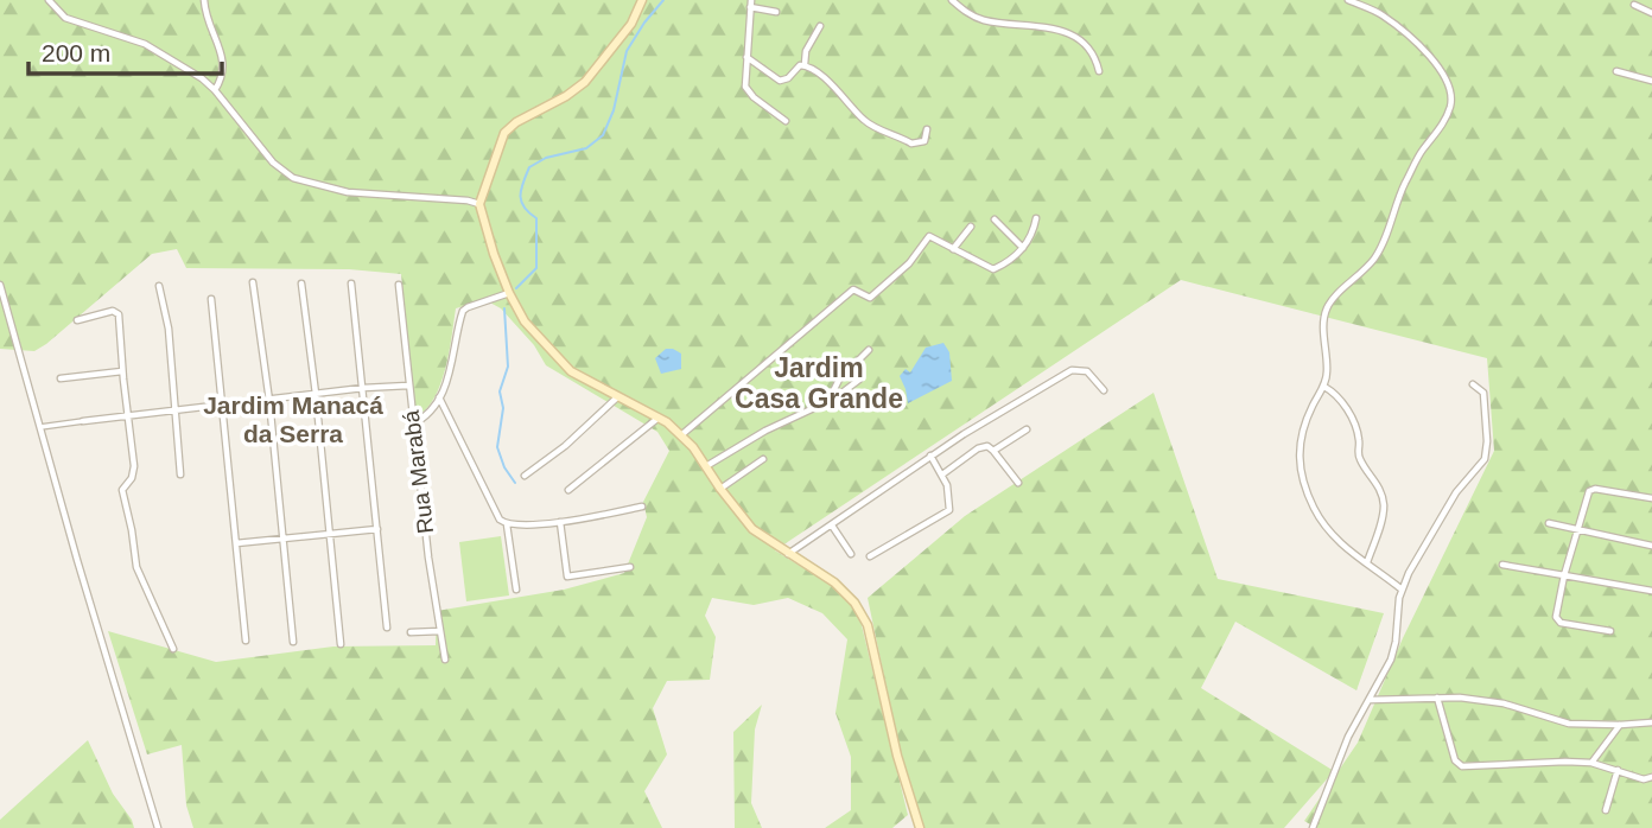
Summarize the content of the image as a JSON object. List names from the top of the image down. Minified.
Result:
{"streets":{"street":["Rua Marabá"]},"districts":["Jardim Casa Grande","Jardim Manacá da Serra"],"scale_bar":"200 m"}
